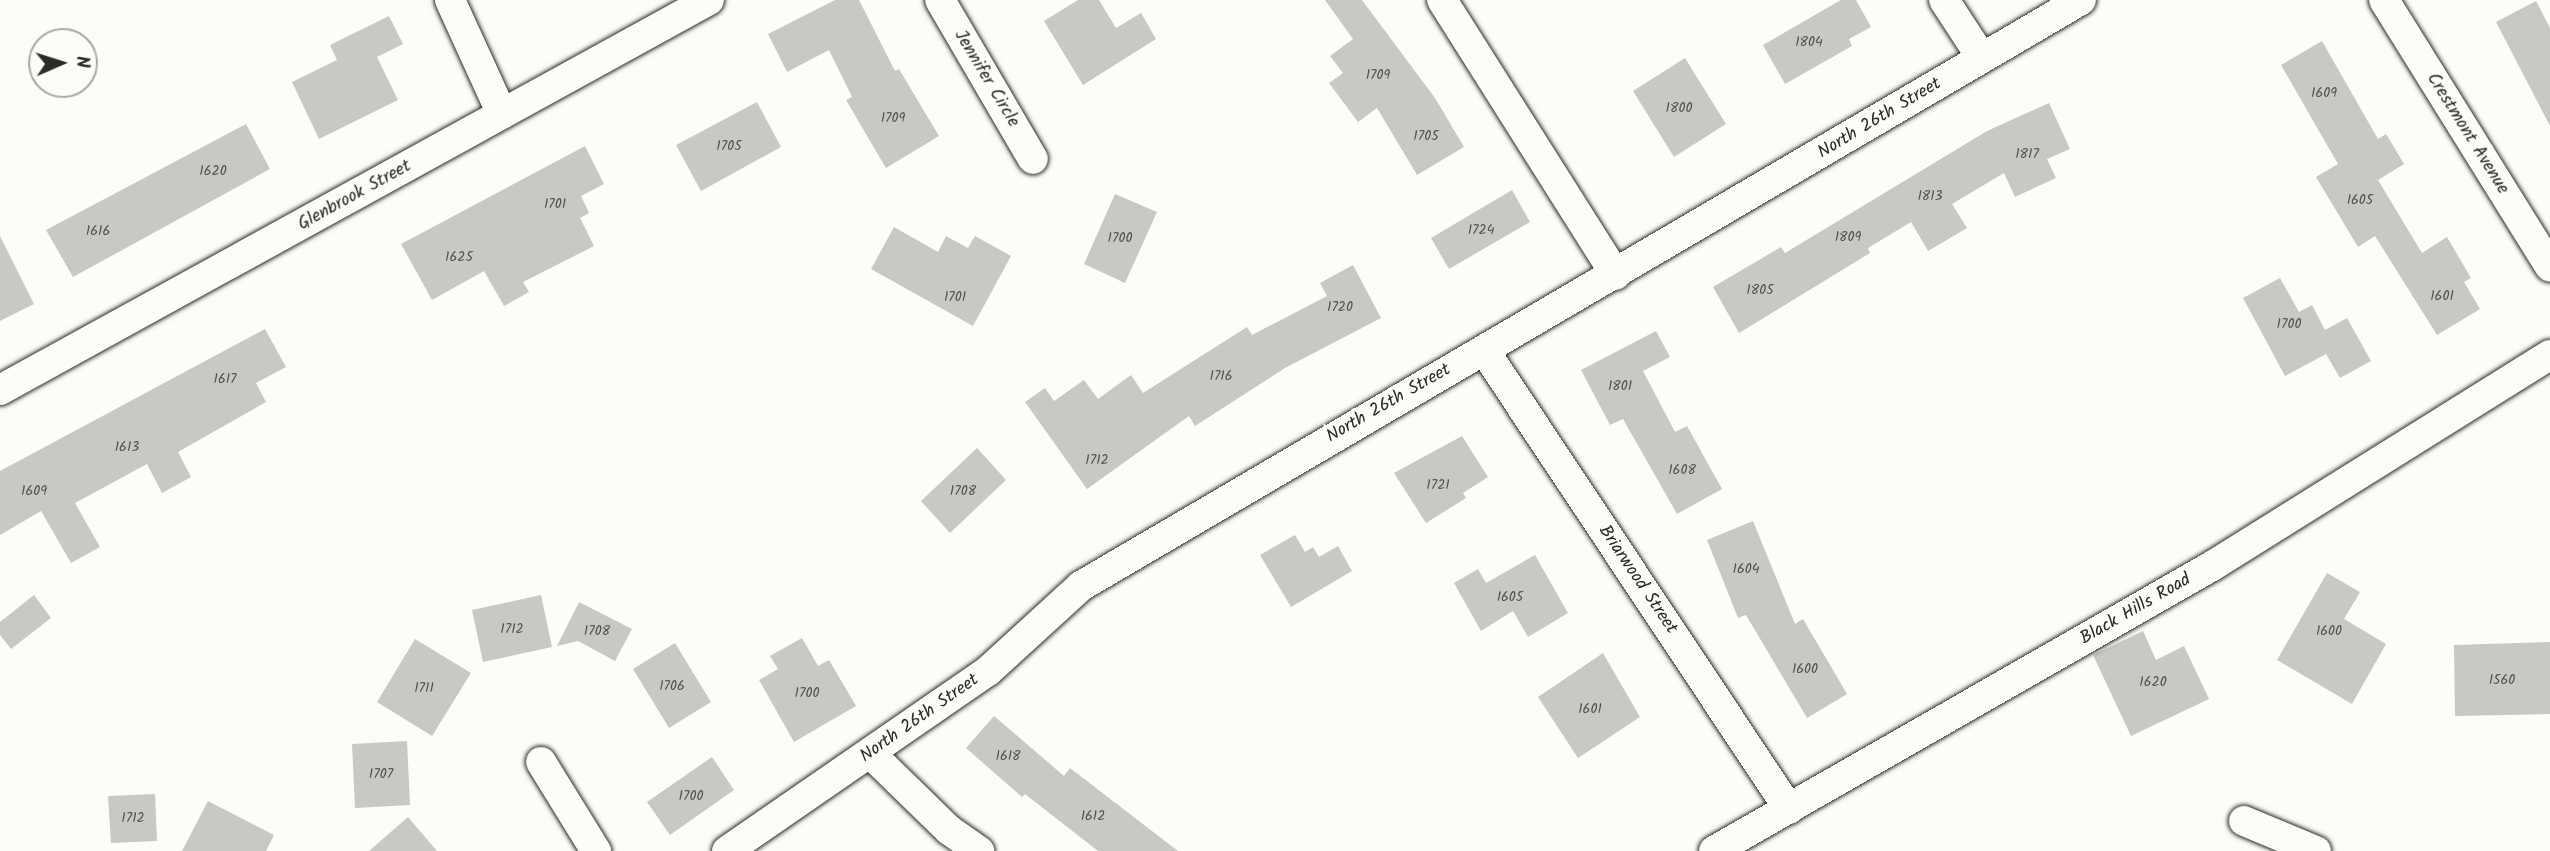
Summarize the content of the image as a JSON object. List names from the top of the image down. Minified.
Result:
{"streets":{"street":["Jennifer Circle","North 26th Street","Crestmont Avenue","Glenbrook Street","Briarwood Street","Black Hills Road"]},"crossings":[["North 26th Street","Briarwood Street"],["Briarwood Street","Black Hills Road"]],"house_numbers":["1804","1709","1609","1800","1709","1705","1705","1817","1620","1813","1605","1701","1724","1616","1809","1700","1625","1805","1601","1701","1720","1700","1716","1617","1801","1613","1712","1608","1721","1609","1708","1604","1605","1712","1708","1600","1600","1560","1620","1706","1711","1700","1601","1618","1707","1700","1612","1712"],"north":"right"}
